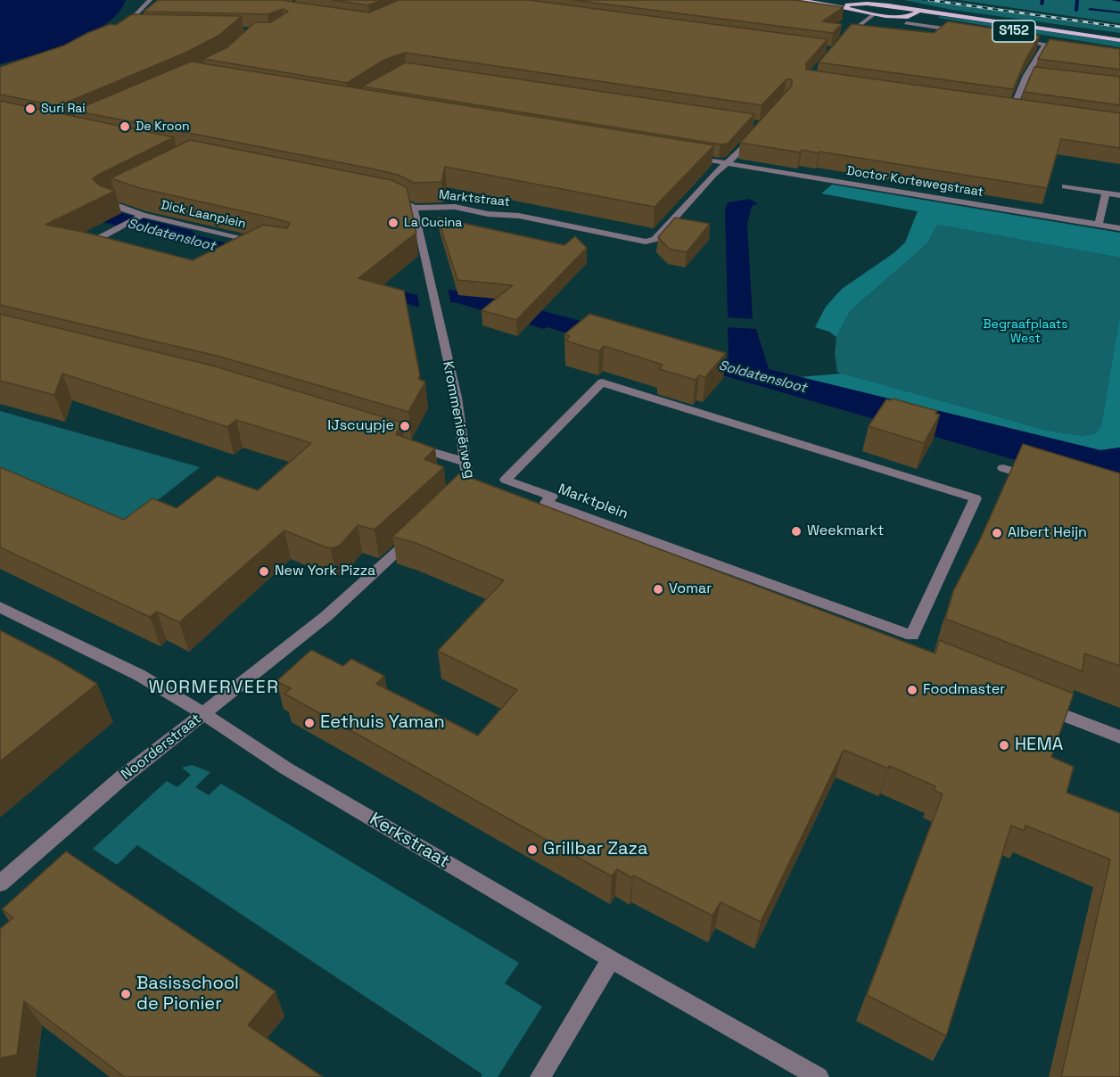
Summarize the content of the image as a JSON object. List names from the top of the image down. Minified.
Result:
{"streets":{"main road":["S152"],"street":["Doctor Kortewegstraat","Marktstraat","Dick Laanplein","Krommenieërweg","Marktplein","Noorderstraat","Kerkstraat"]},"crossings":[["Doctor Kortewegstraat","Marktstraat"],["Marktstraat","Krommenieërweg"],["Noorderstraat","Kerkstraat"]],"districts":["WORMERVEER"],"water":["Soldatensloot"],"parks":["Begraafplaats West"],"places":["Suri Rai","De Kroon","La Cucina","IJscuypje","Weekmarkt","Albert Heijn","New York Pizza","Vomar","Foodmaster","Eethuis Yaman","HEMA","Grillbar Zaza","Basisschool de Pionier"]}
